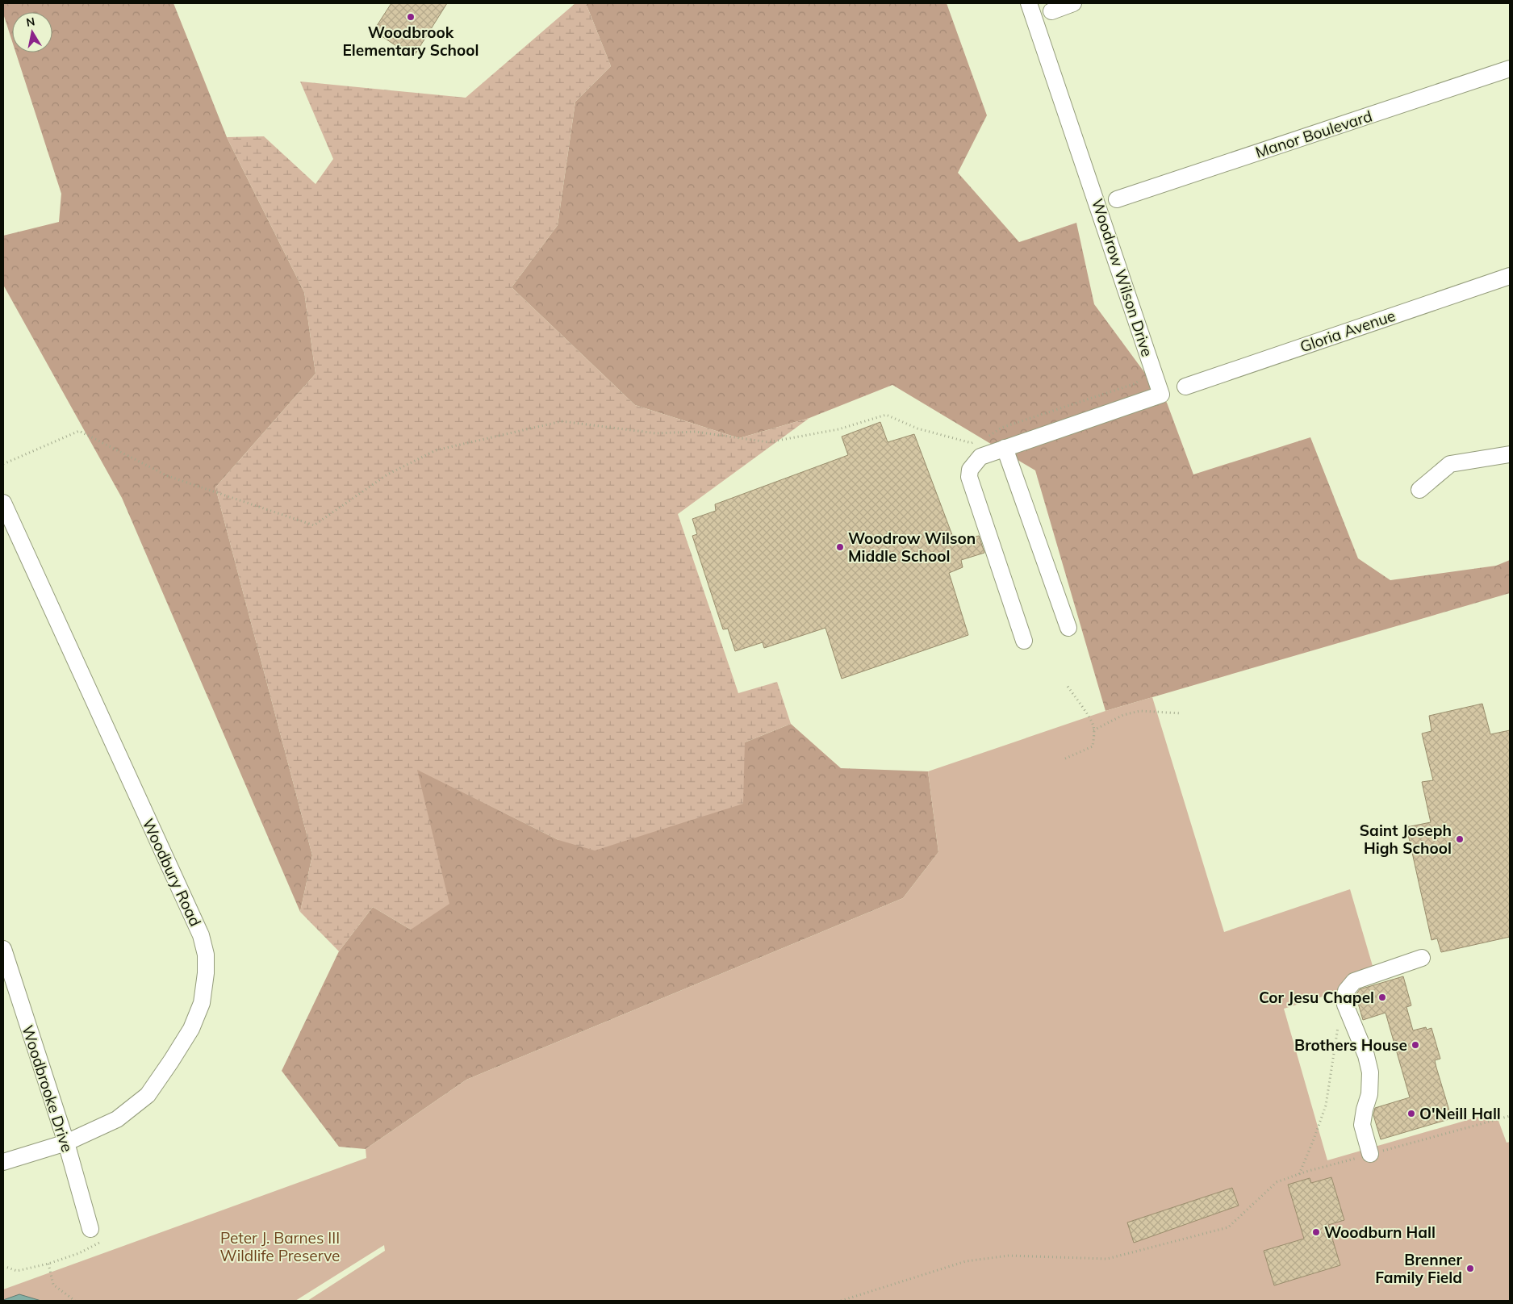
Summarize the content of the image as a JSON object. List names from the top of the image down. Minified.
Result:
{"streets":{"street":["Manor Boulevard","Woodrow Wilson Drive","Gloria Avenue","Woodbury Road","Woodbrooke Drive"]},"crossings":[["Woodbury Road","Woodbrooke Drive"]],"parks":["Peter J. Barnes III Wildlife Preserve"],"places":["Woodbrook Elementary School","Woodrow Wilson Middle School","Saint Joseph High School","Cor Jesu Chapel","Brothers House","O'Neill Hall","Woodburn Hall","Brenner Family Field"],"north":"top"}
